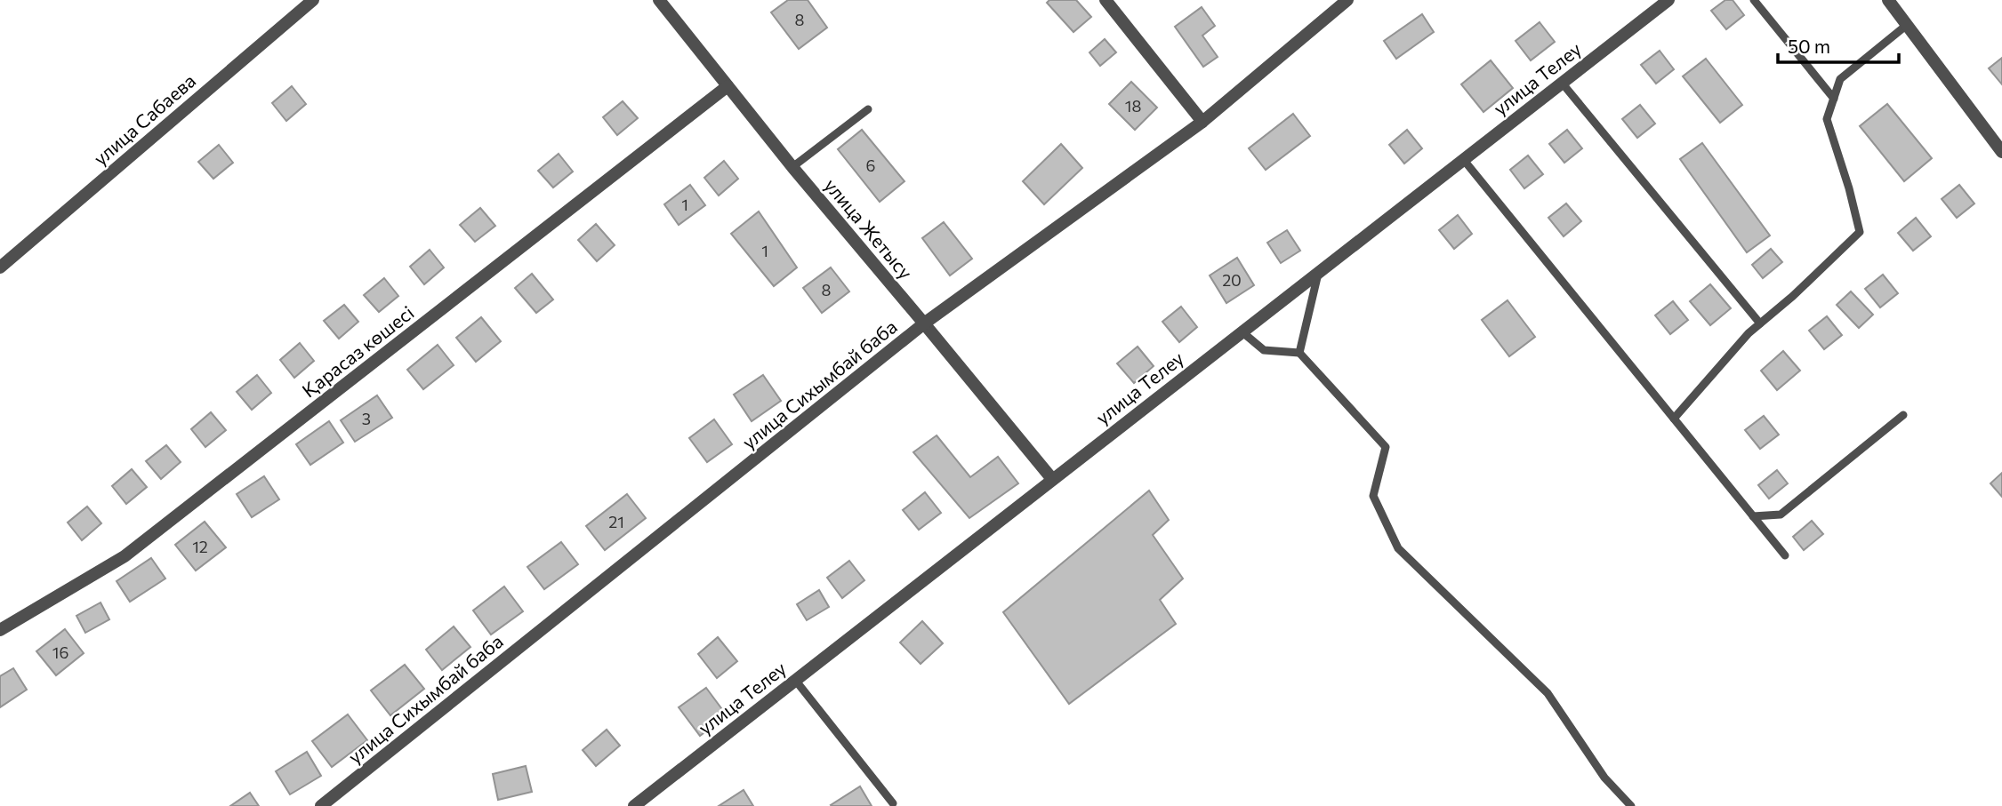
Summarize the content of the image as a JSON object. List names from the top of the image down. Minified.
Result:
{"streets":{"street":["улица Телеу","улица Сабаева","улица Жетысу","Қарасаз көшесі","улица Сихымбай баба"]},"crossings":[["улица Телеу","улица Жетысу"],["улица Жетысу","Қарасаз көшесі"],["улица Жетысу","улица Сихымбай баба"]],"house_numbers":["8","18","6","1","1","20","8","3","21","12","16"],"scale_bar":"50 m"}
